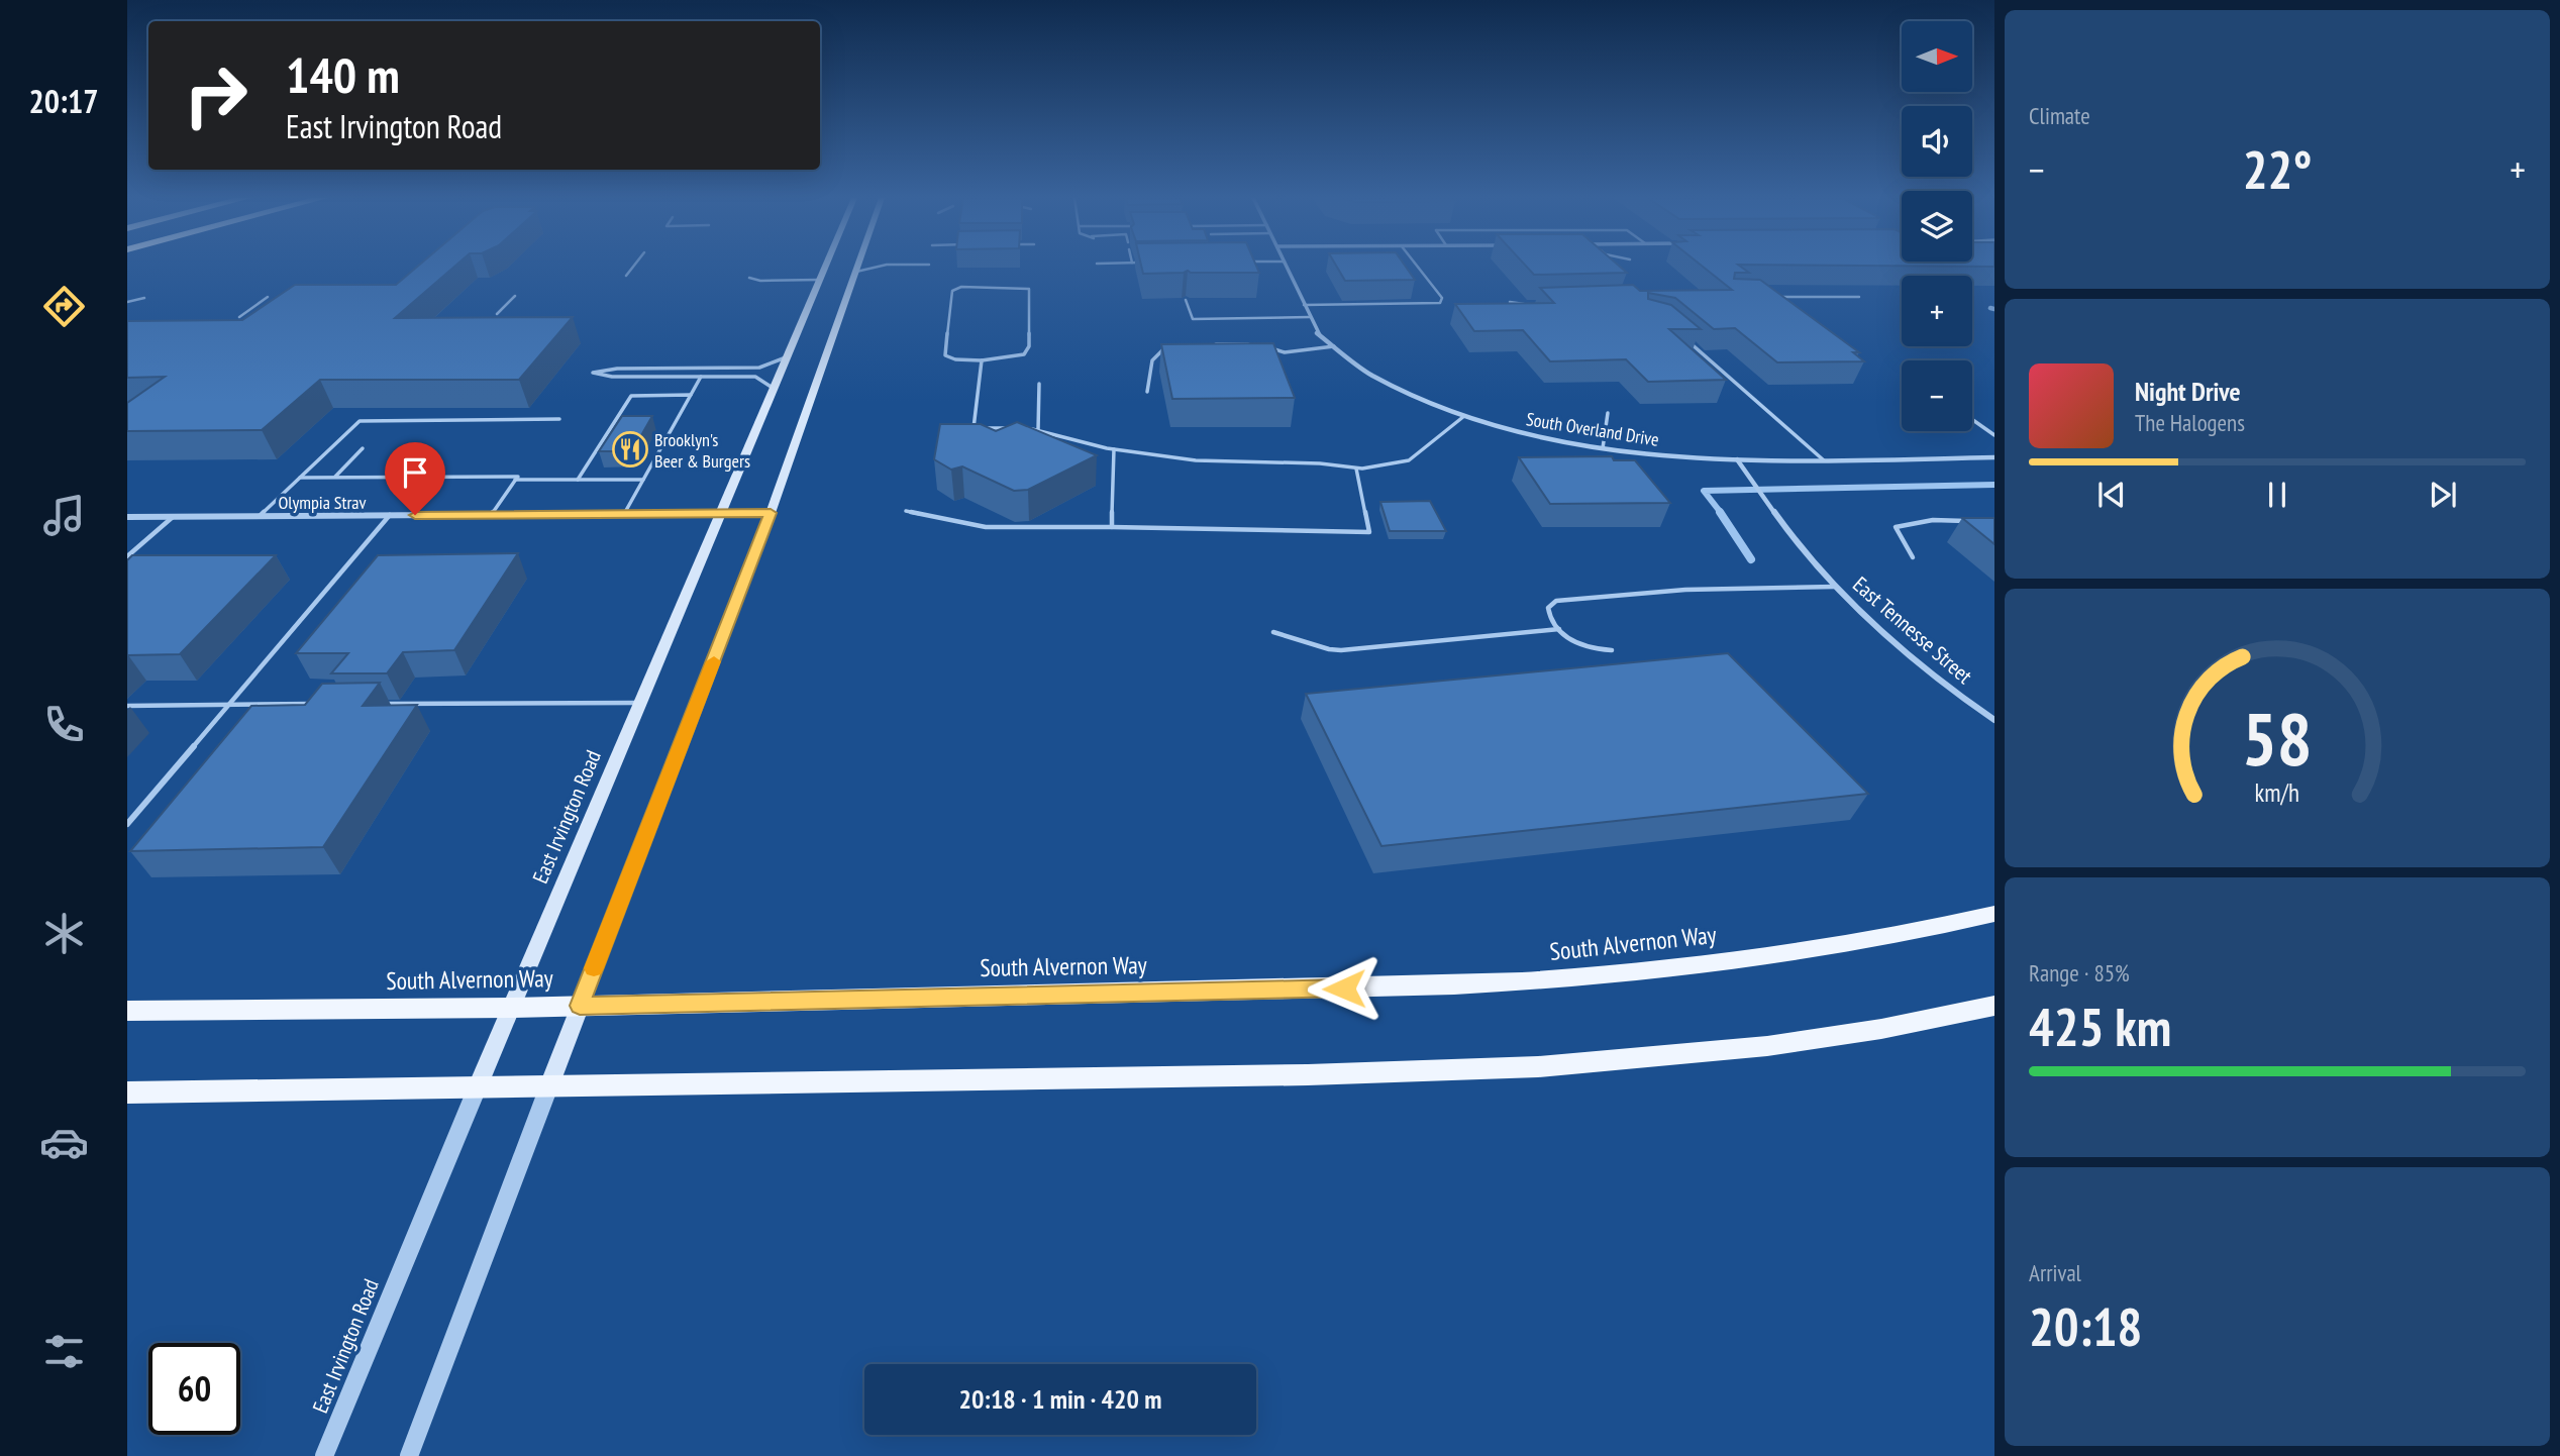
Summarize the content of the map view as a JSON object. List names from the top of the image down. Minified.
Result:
{"streets":{"main road":["East Irvington Road","South Alvernon Way"],"street":["South Overland Drive","Olympia Strav","East Tennesse Street"]},"crossings":[["South Overland Drive","East Tennesse Street"],["Olympia Strav","East Irvington Road"],["East Irvington Road","South Alvernon Way"]],"places":{"restaurant":["Brooklyn's Beer & Burgers"]},"north":"right","page":{"tabs":"20:17","tile":["Climate",["Range · 85%","425 km"],["Arrival","20:18"]],"map_buttons":["+","−"],"turn":["140 m","East Irvington Road"],"heat":["−","22°","+"],"song":["Night Drive","The Halogens"],"limit":"60","trip":"20:18 · 1 min · 420 m","gauge":["58","km/h"]}}
